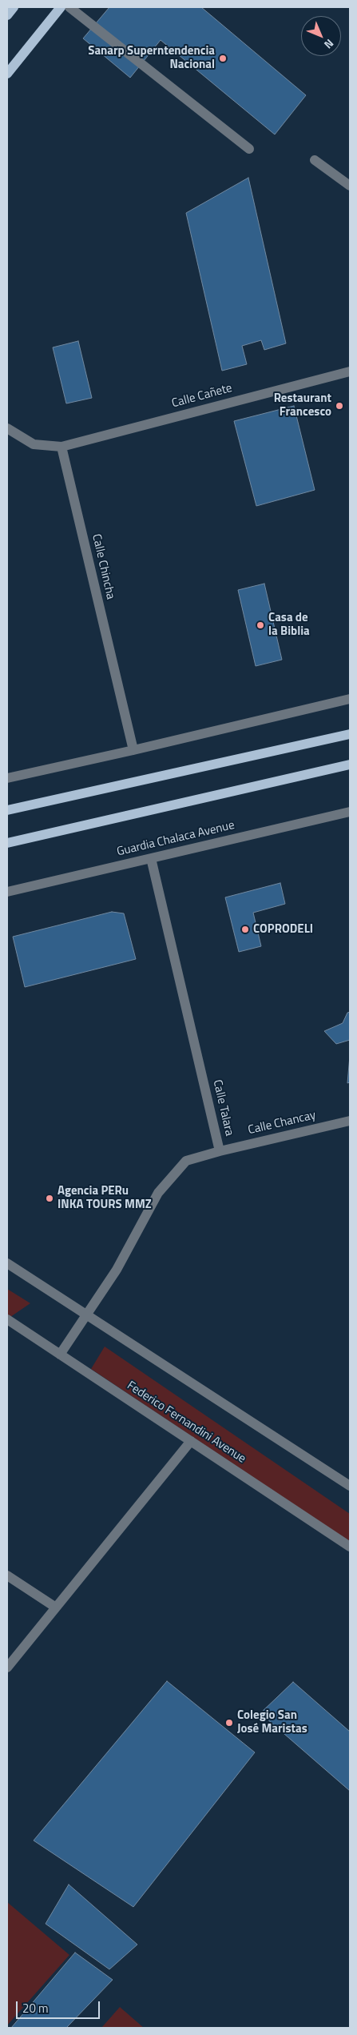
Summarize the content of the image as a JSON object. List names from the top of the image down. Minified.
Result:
{"streets":{"street":["Calle Cañete","Calle Chincha","Guardia Chalaca Avenue","Calle Talara","Calle Chancay","Federico Fernandini Avenue"]},"crossings":[["Calle Cañete","Calle Chincha"],["Guardia Chalaca Avenue","Calle Talara"],["Calle Talara","Calle Chancay"],["Calle Talara","Federico Fernandini Avenue"]],"places":["Sanarp Superntendencia Nacional","Restaurant Francesco","Casa de la Biblia","COPRODELI","Agencia PERu INKA TOURS MMZ","Colegio San José Maristas"],"scale_bar":"20 m","north":"bottom right"}
